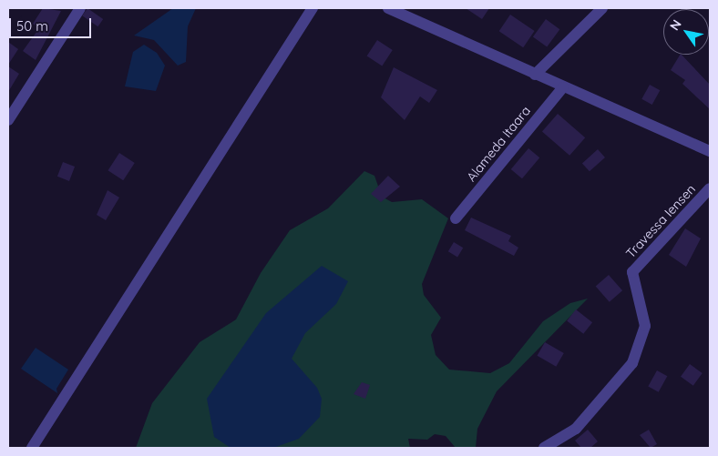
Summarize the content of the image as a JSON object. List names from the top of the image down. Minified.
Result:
{"streets":{"street":["Alameda Itaara","Travessa Iensen"]},"scale_bar":"50 m","north":"top left"}
